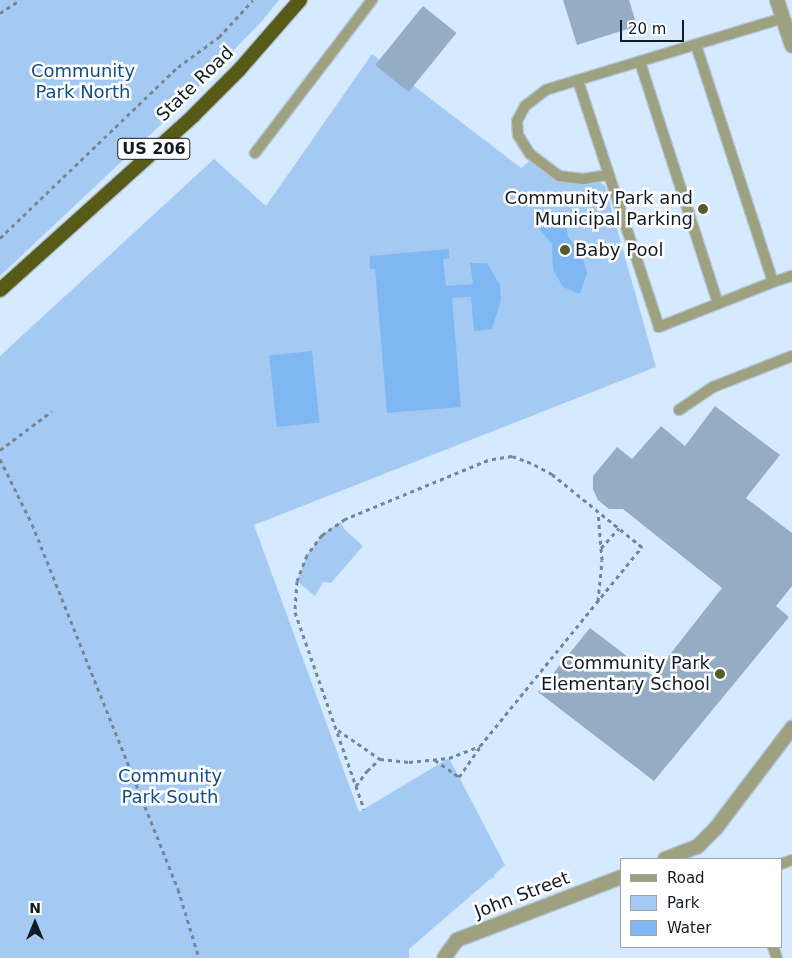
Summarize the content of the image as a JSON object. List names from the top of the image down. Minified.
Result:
{"streets":{"highway":["State Road","US 206"],"street":["John Street"]},"parks":["Community Park North","Community Park South"],"places":["Community Park and Municipal Parking","Baby Pool","Community Park Elementary School"],"legend":["Road","Park","Water"],"scale_bar":"20 m","north":"top"}
